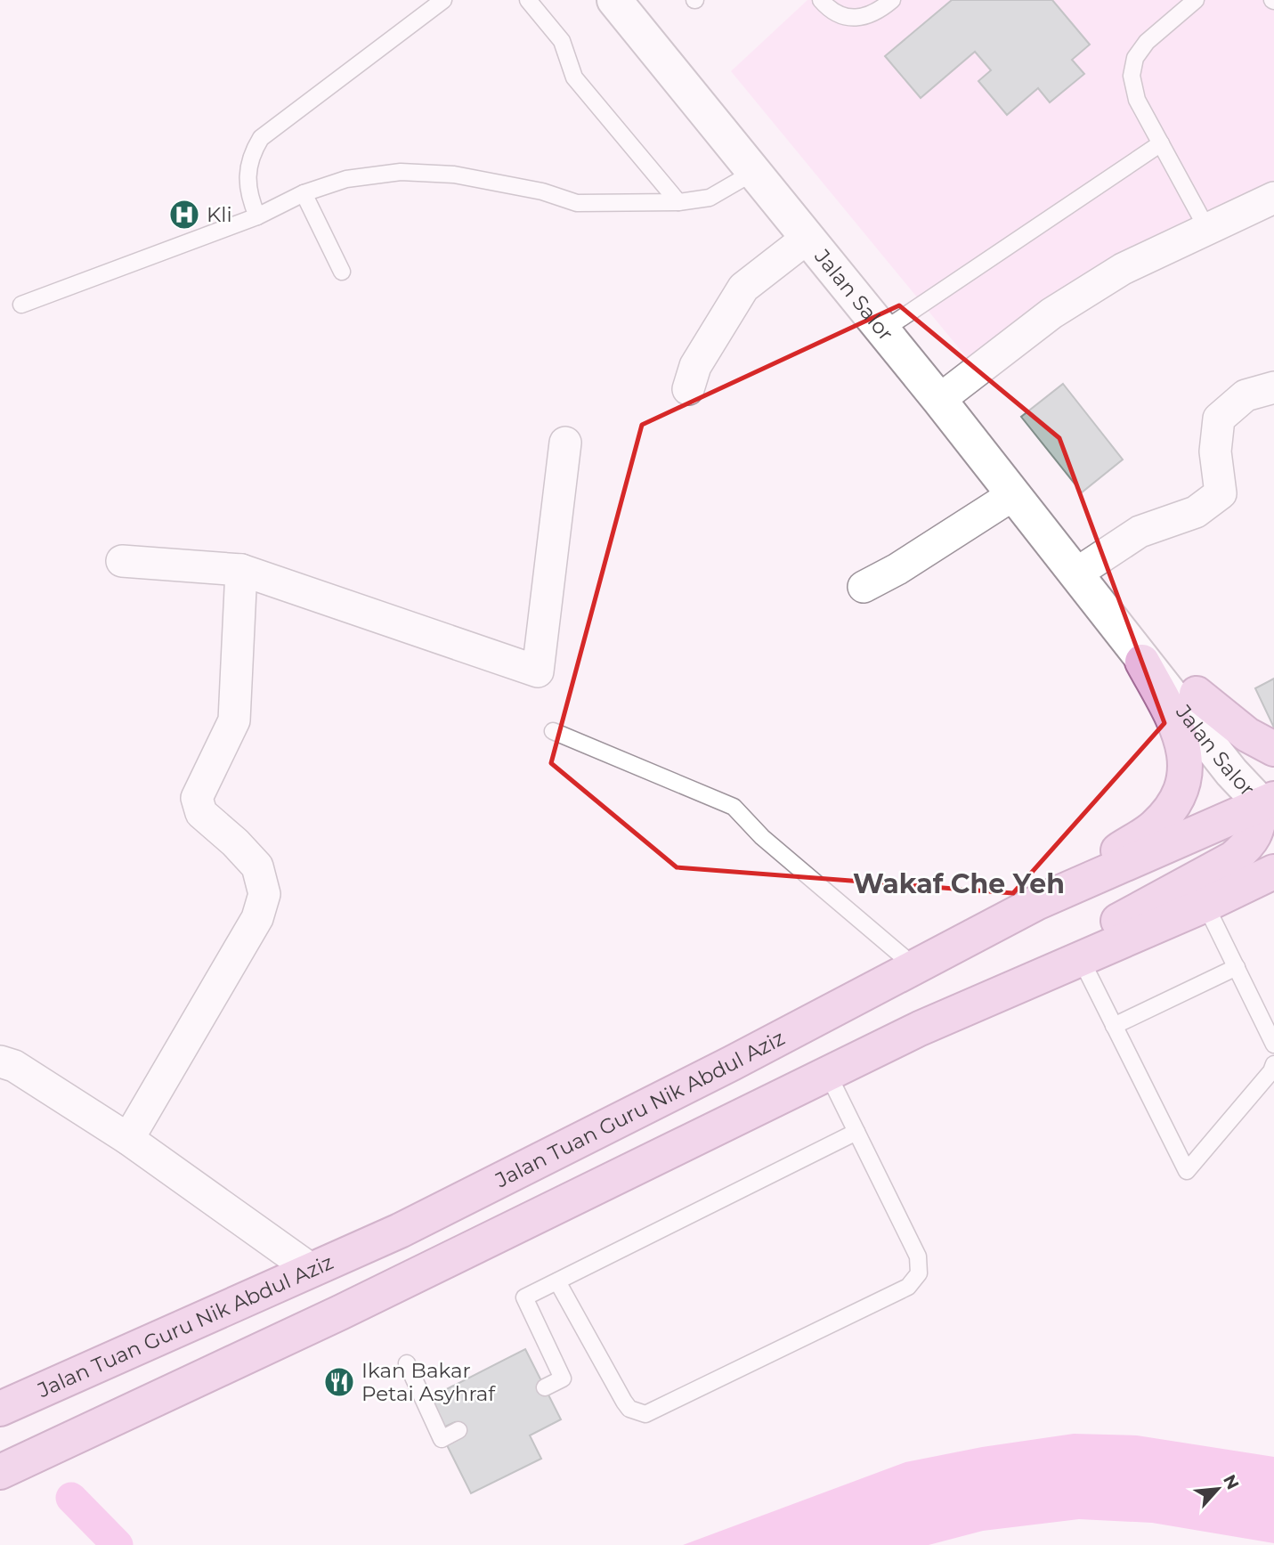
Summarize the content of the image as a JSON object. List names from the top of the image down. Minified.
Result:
{"streets":{"main road":["Jalan Salor","Jalan Tuan Guru Nik Abdul Aziz"]},"crossings":[["Jalan Salor","Jalan Tuan Guru Nik Abdul Aziz"]],"districts":["Wakaf Che Yeh"],"places":{"hospital":["Kli"],"restaurant":["Ikan Bakar Petai Asyhraf"]},"north":"top right"}
